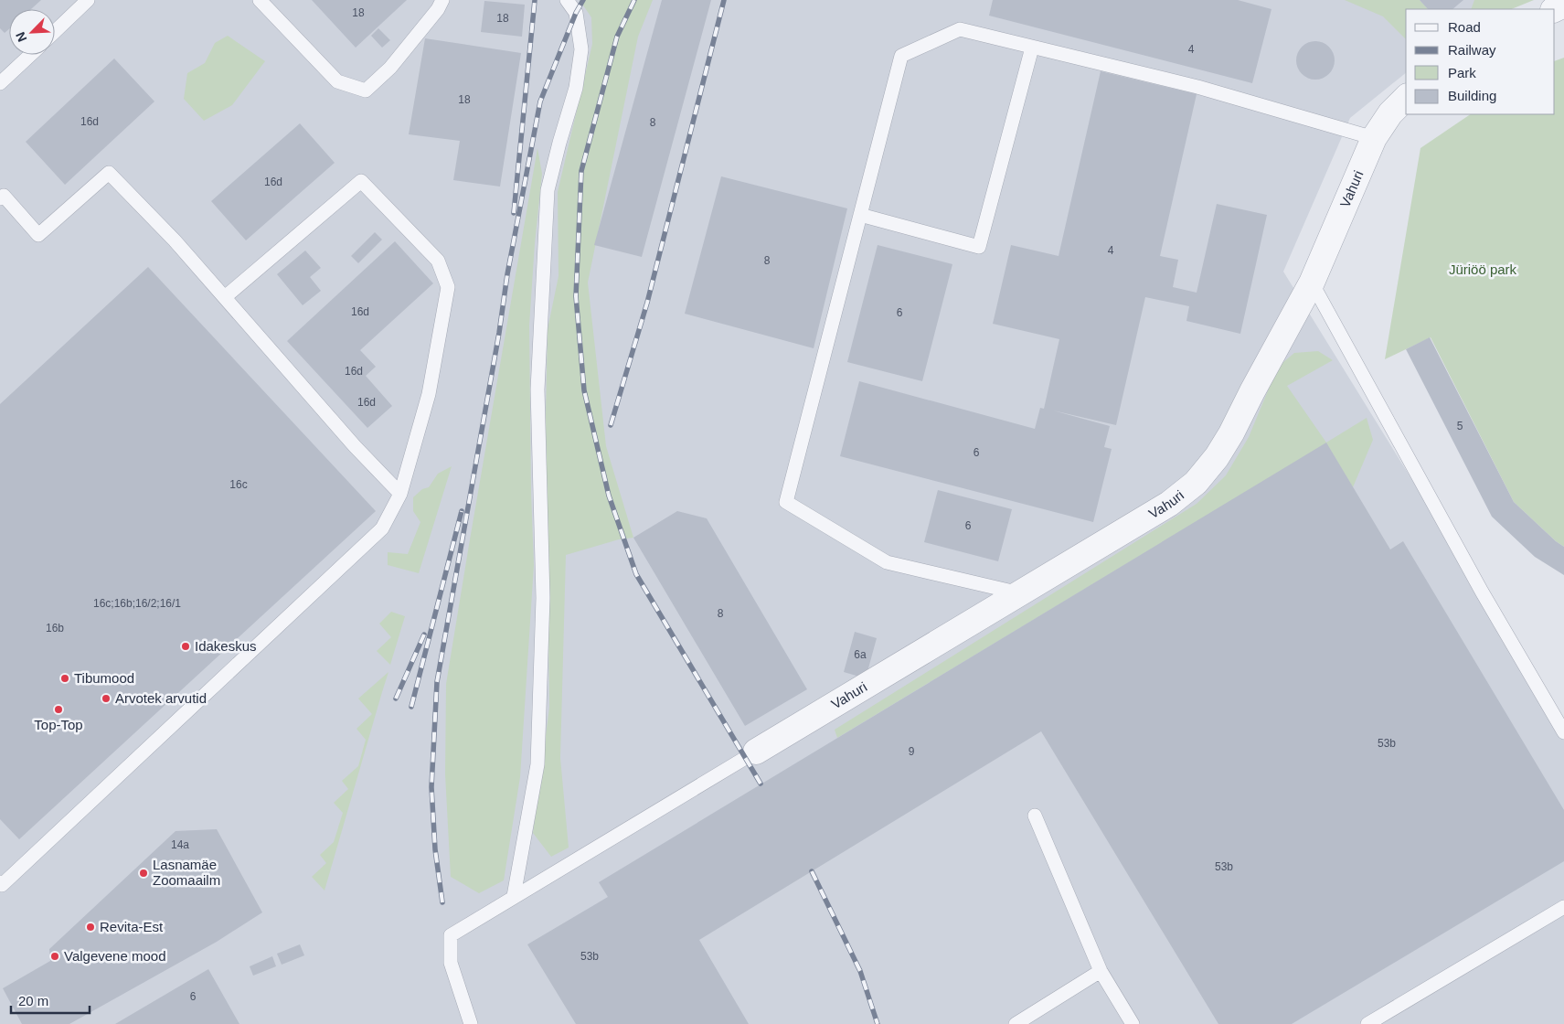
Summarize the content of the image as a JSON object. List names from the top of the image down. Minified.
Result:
{"streets":{"street":["Vahuri"]},"parks":["Jüriöö park"],"places":["Idakeskus","Tibumood","Arvotek arvutid","Top-Top","Lasnamäe Zoomaailm","Revita-Est","Valgevene mood"],"house_numbers":["18","18","4","18","16d","8","16d","4","8","16d","6","16d","16d","5","6","16c","6","16c;16b;16/2;16/1","8","16b","6a","53b","9","14a","53b","53b","6"],"legend":["Road","Railway","Park","Building"],"scale_bar":"20 m","north":"bottom left"}
